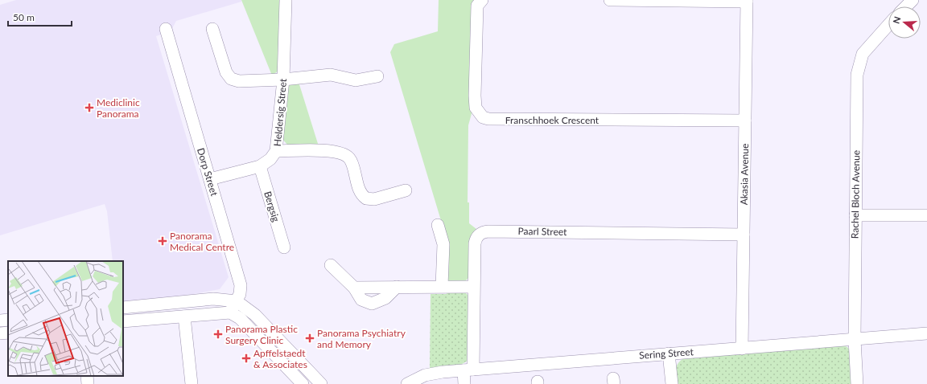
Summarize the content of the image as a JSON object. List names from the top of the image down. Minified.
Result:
{"streets":{"street":["Heldersig Street","Franschhoek Crescent","Dorp Street","Akasia Avenue","Rachel Bloch Avenue","Bergsig","Paarl Street","Sering Street"]},"crossings":[["Heldersig Street","Dorp Street"],["Heldersig Street","Bergsig"],["Franschhoek Crescent","Akasia Avenue"],["Akasia Avenue","Paarl Street"],["Akasia Avenue","Sering Street"],["Rachel Bloch Avenue","Sering Street"],["Paarl Street","Sering Street"]],"places":{"health":["Mediclinic Panorama","Panorama Medical Centre","Panorama Plastic Surgery Clinic","Panorama Psychiatry and Memory","Apffelstaedt & Associates"]},"scale_bar":"50 m","north":"left"}
